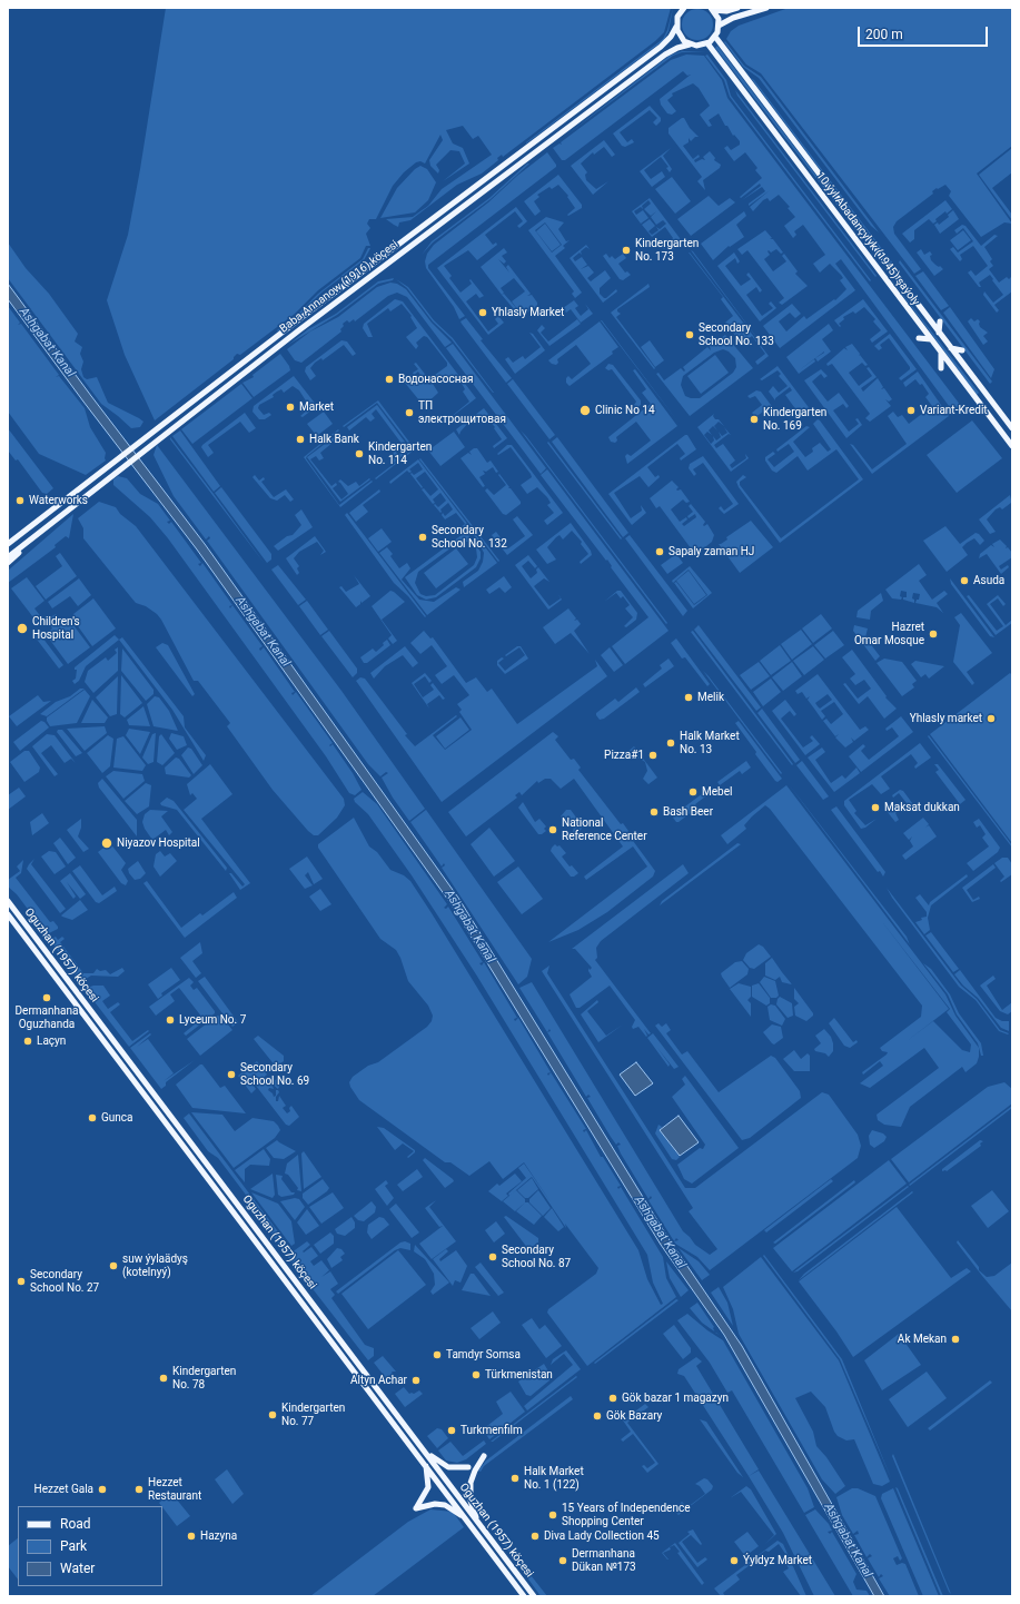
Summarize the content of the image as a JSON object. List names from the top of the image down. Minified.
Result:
{"streets":{"main road":["10 ýyl Abadançylyk (1945) şaýoly","Baba Annanow (1916) köçesi","Oguzhan (1957) köçesi"]},"crossings":[["10 ýyl Abadançylyk (1945) şaýoly","Baba Annanow (1916) köçesi"]],"water":["Ashgabat Kanal"],"places":["Kindergarten No. 173","Yhlasly Market","Secondary School No. 133","Водонасосная","Market","Clinic No 14","Variant-Kredit","ТП электрощитовая","Kindergarten No. 169","Halk Bank","Kindergarten No. 114","Waterworks","Secondary School No. 132","Sapaly zaman HJ","Asuda","Children's Hospital","Hazret Omar Mosque","Melik","Yhlasly market","Halk Market No. 13","Pizza#1","Mebel","Maksat dukkan","Bash Beer","National Reference Center","Niyazov Hospital","Dermanhana Oguzhanda","Lyceum No. 7","Laçyn","Secondary School No. 69","Gunca","Secondary School No. 87","suw ýylaädyş (kotelnyý)","Secondary School No. 27","Ak Mekan","Tamdyr Somsa","Türkmenistan","Kindergarten No. 78","Altyn Achar","Gök bazar 1 magazyn","Kindergarten No. 77","Gök Bazary","Turkmenfilm","Halk Market No. 1 (122)","Hezzet Gala","Hezzet Restaurant","15 Years of Independence Shopping Center","Hazyna","Diva Lady Collection 45","Dermanhana Dükan №173","Ýyldyz Market"],"legend":["Road","Park","Water"],"scale_bar":"200 m"}
